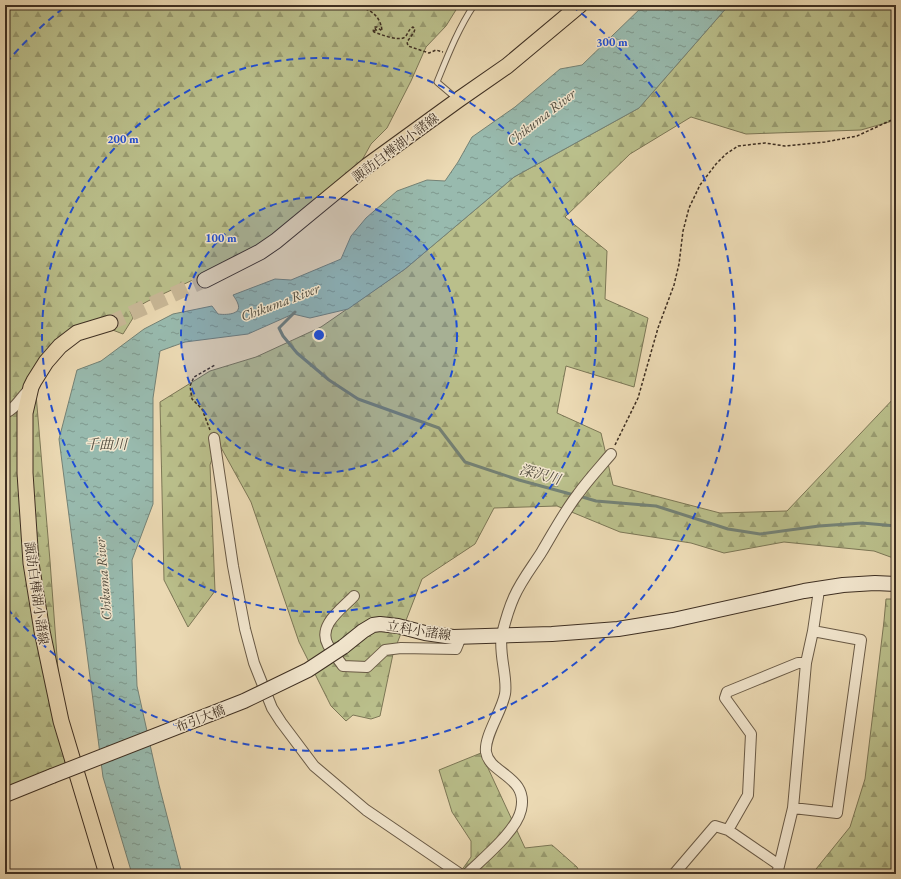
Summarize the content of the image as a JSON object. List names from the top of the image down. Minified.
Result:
{"streets":{"main road":["諏訪白樺湖小諸線","立科小諸線","布引大橋"]},"crossings":[["立科小諸線","布引大橋"]],"water":["Chikuma River","千曲川","深沢川"],"rings":["300 m","200 m","100 m"]}
